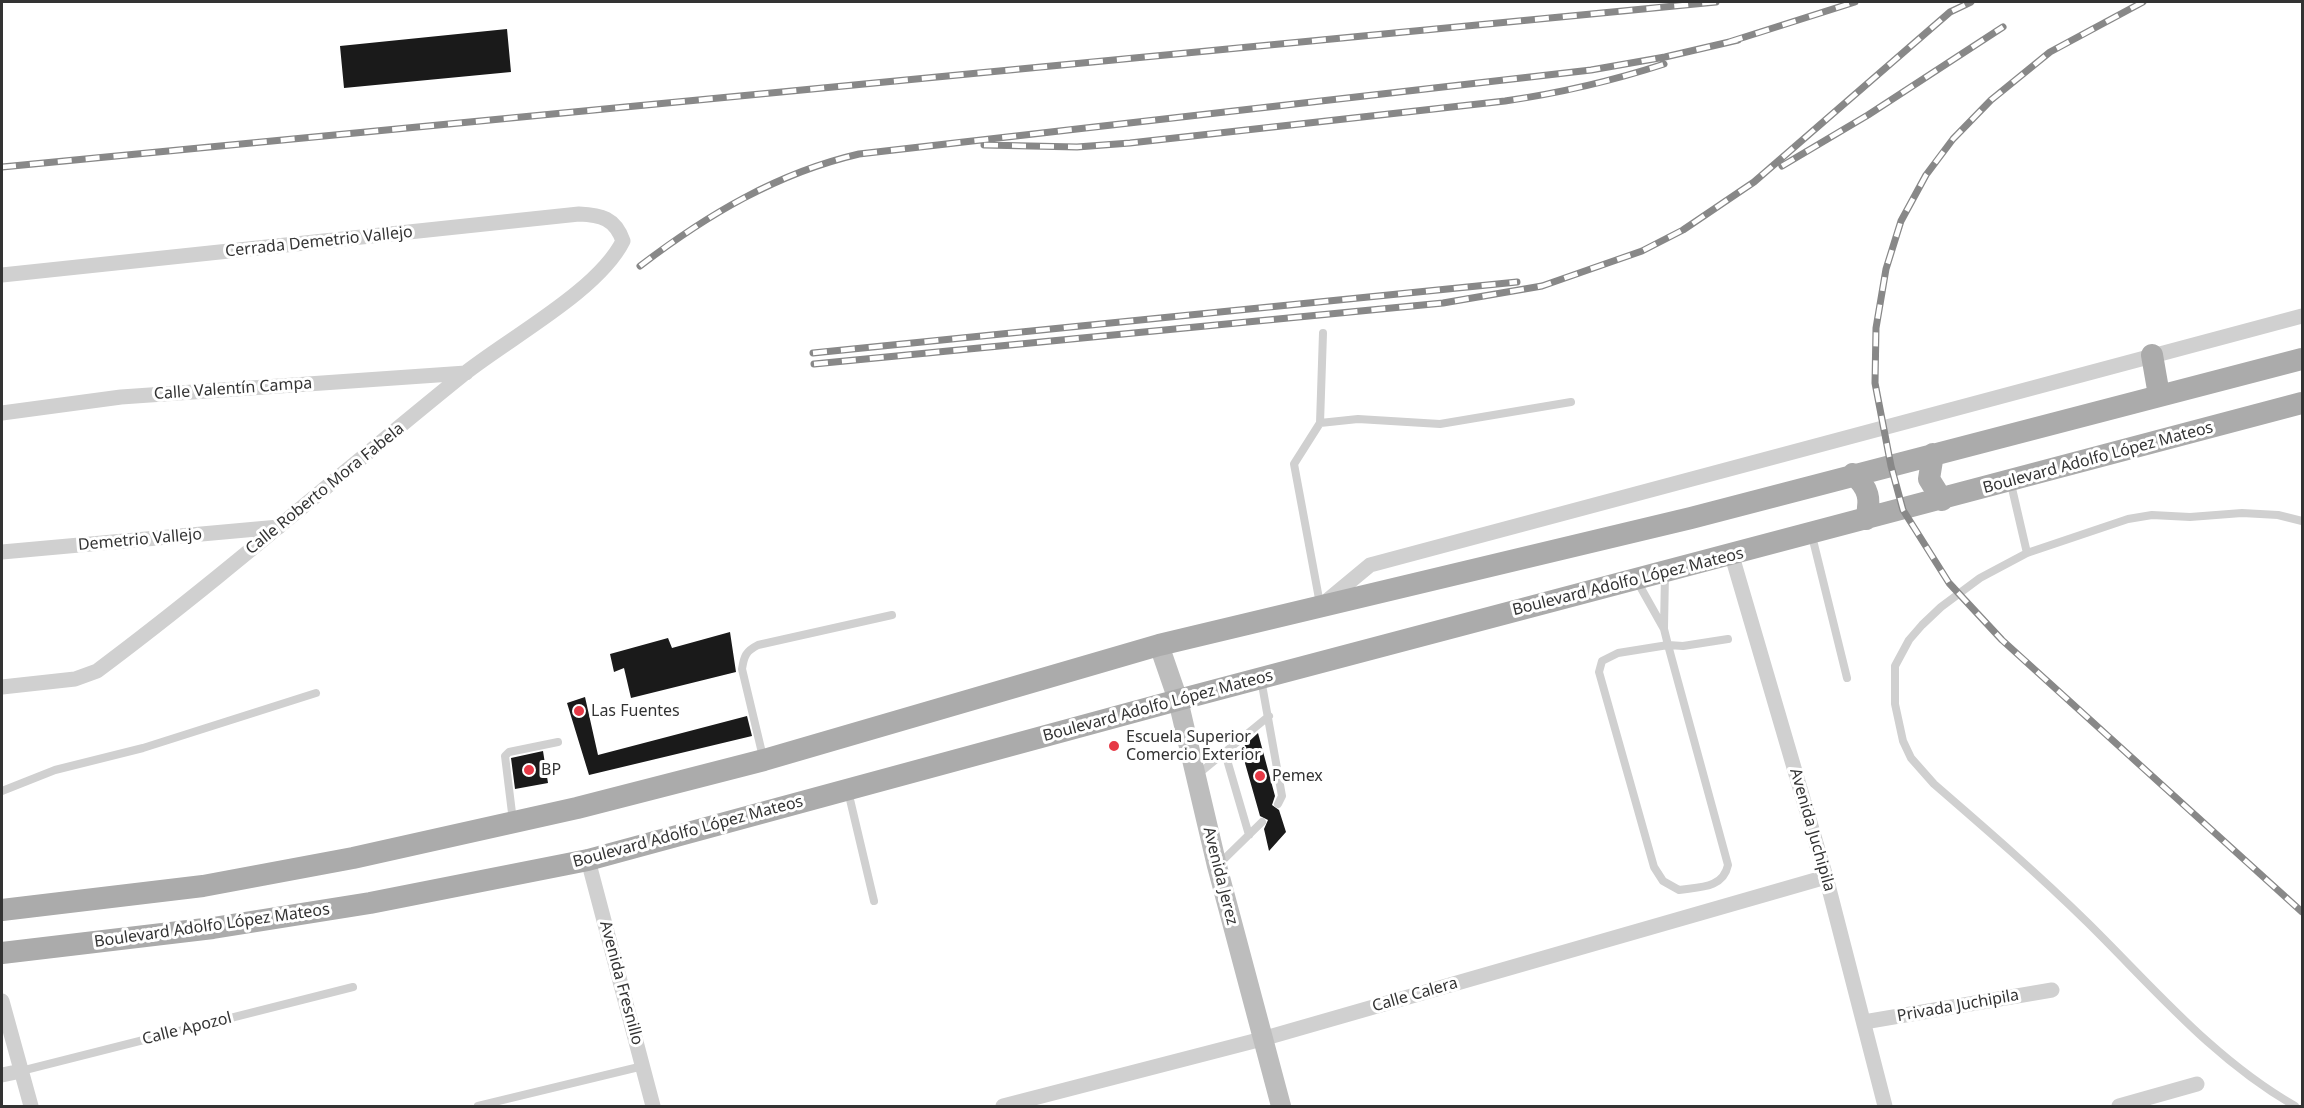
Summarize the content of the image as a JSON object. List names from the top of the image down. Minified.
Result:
{"streets":{"main road":["Boulevard Adolfo López Mateos"],"street":["Cerrada Demetrio Vallejo","Calle Valentín Campa","Calle Roberto Mora Fabela","Demetrio Vallejo","Avenida Juchipila","Avenida Jerez","Avenida Fresnillo","Calle Calera","Privada Juchipila"],"lane":["Calle Apozol"]},"crossings":[["Cerrada Demetrio Vallejo","Calle Roberto Mora Fabela"],["Calle Valentín Campa","Calle Roberto Mora Fabela"],["Boulevard Adolfo López Mateos","Avenida Juchipila"],["Boulevard Adolfo López Mateos","Avenida Jerez"],["Boulevard Adolfo López Mateos","Avenida Fresnillo"],["Calle Roberto Mora Fabela","Demetrio Vallejo"],["Avenida Juchipila","Calle Calera"],["Avenida Juchipila","Privada Juchipila"],["Avenida Jerez","Calle Calera"]],"places":["Las Fuentes","Escuela Superior Comercio Exterior","BP","Pemex"]}
